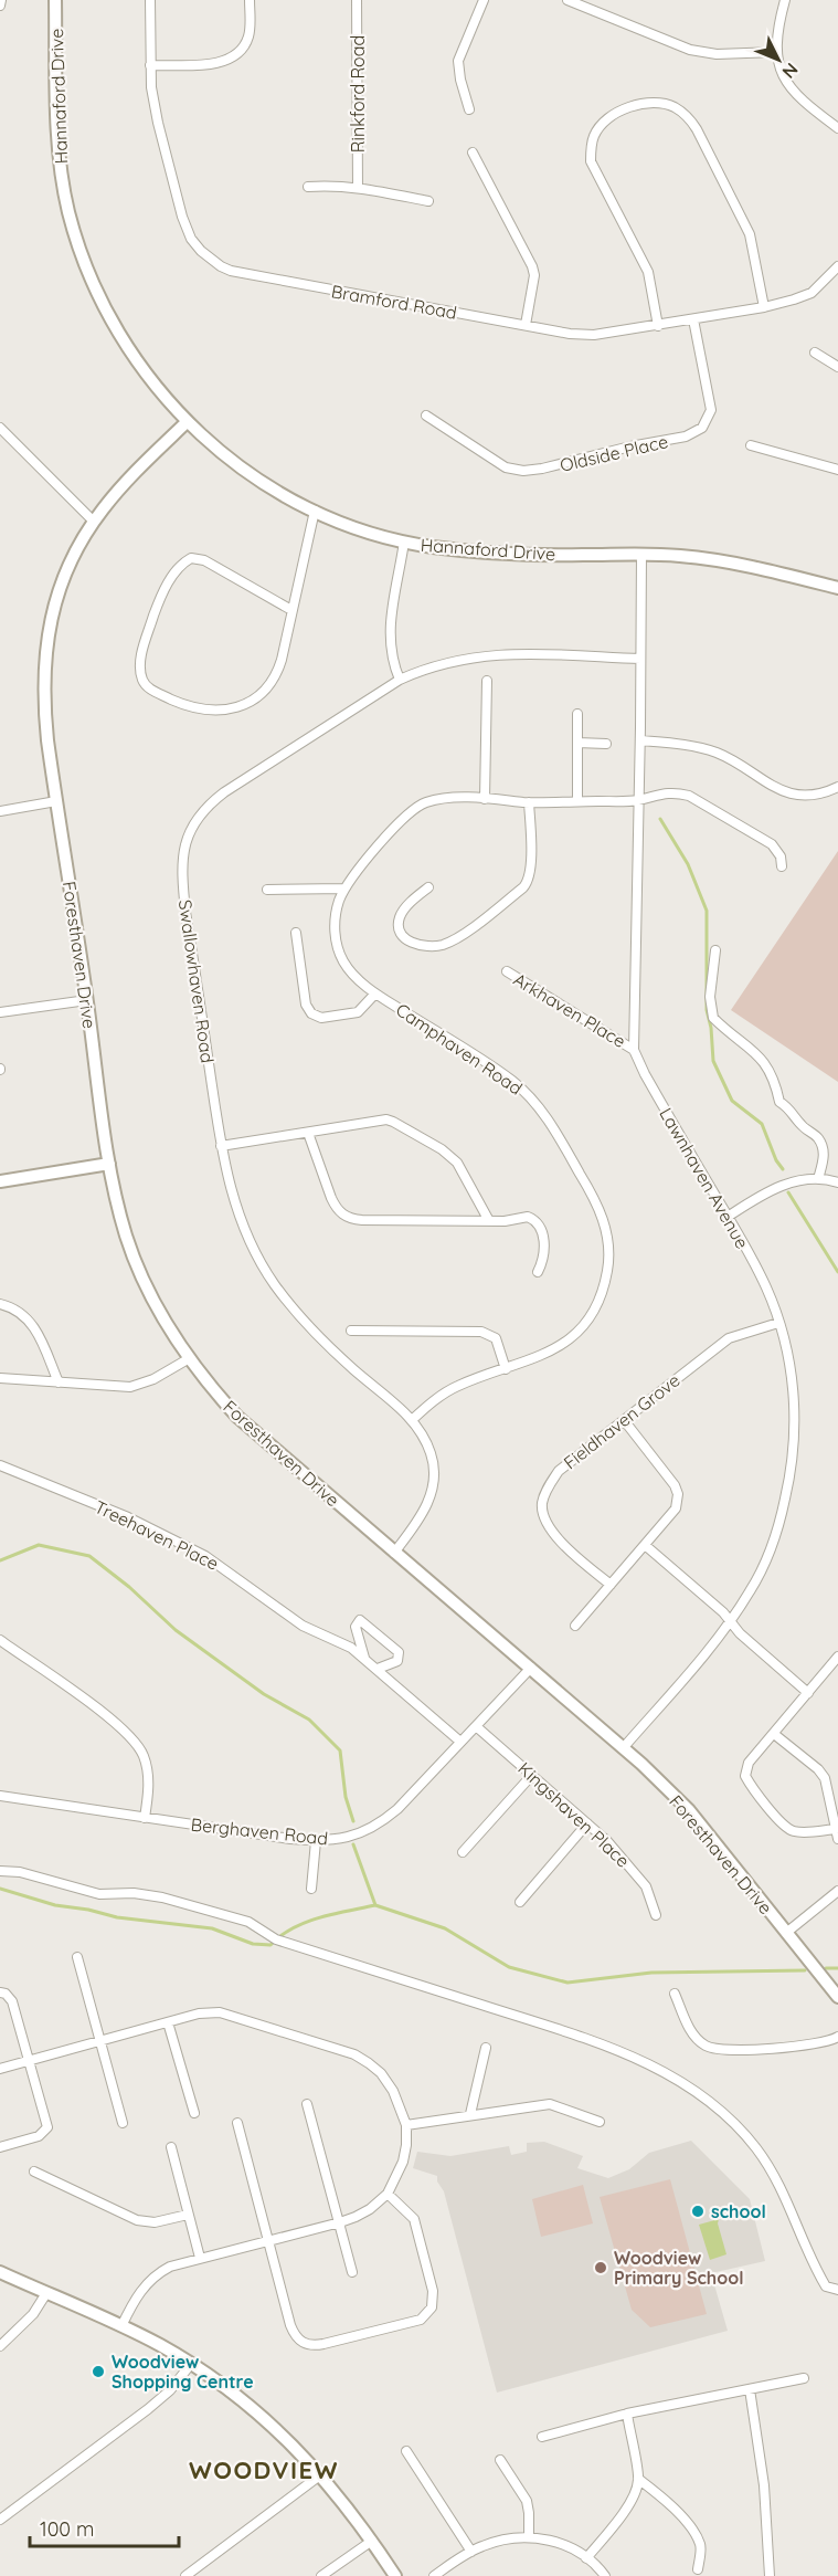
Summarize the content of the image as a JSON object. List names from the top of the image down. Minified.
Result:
{"streets":{"street":["Rinkford Road","Hannaford Drive","Bramford Road","Oldside Place","Foresthaven Drive","Swallowhaven Road","Arkhaven Place","Camphaven Road","Lawnhaven Avenue","Fieldhaven Grove","Treehaven Place","Kingshaven Place","Berghaven Road"]},"crossings":[["Hannaford Drive","Foresthaven Drive"],["Hannaford Drive","Lawnhaven Avenue"],["Bramford Road","Oldside Place"],["Foresthaven Drive","Swallowhaven Road"],["Foresthaven Drive","Lawnhaven Avenue"],["Foresthaven Drive","Berghaven Road"],["Swallowhaven Road","Camphaven Road"],["Swallowhaven Road","Lawnhaven Avenue"],["Arkhaven Place","Lawnhaven Avenue"],["Camphaven Road","Lawnhaven Avenue"],["Lawnhaven Avenue","Fieldhaven Grove"],["Treehaven Place","Berghaven Road"],["Kingshaven Place","Berghaven Road"]],"districts":["WOODVIEW"],"places":["school","Woodview Primary School","Woodview Shopping Centre"],"scale_bar":"100 m","north":"bottom right"}
